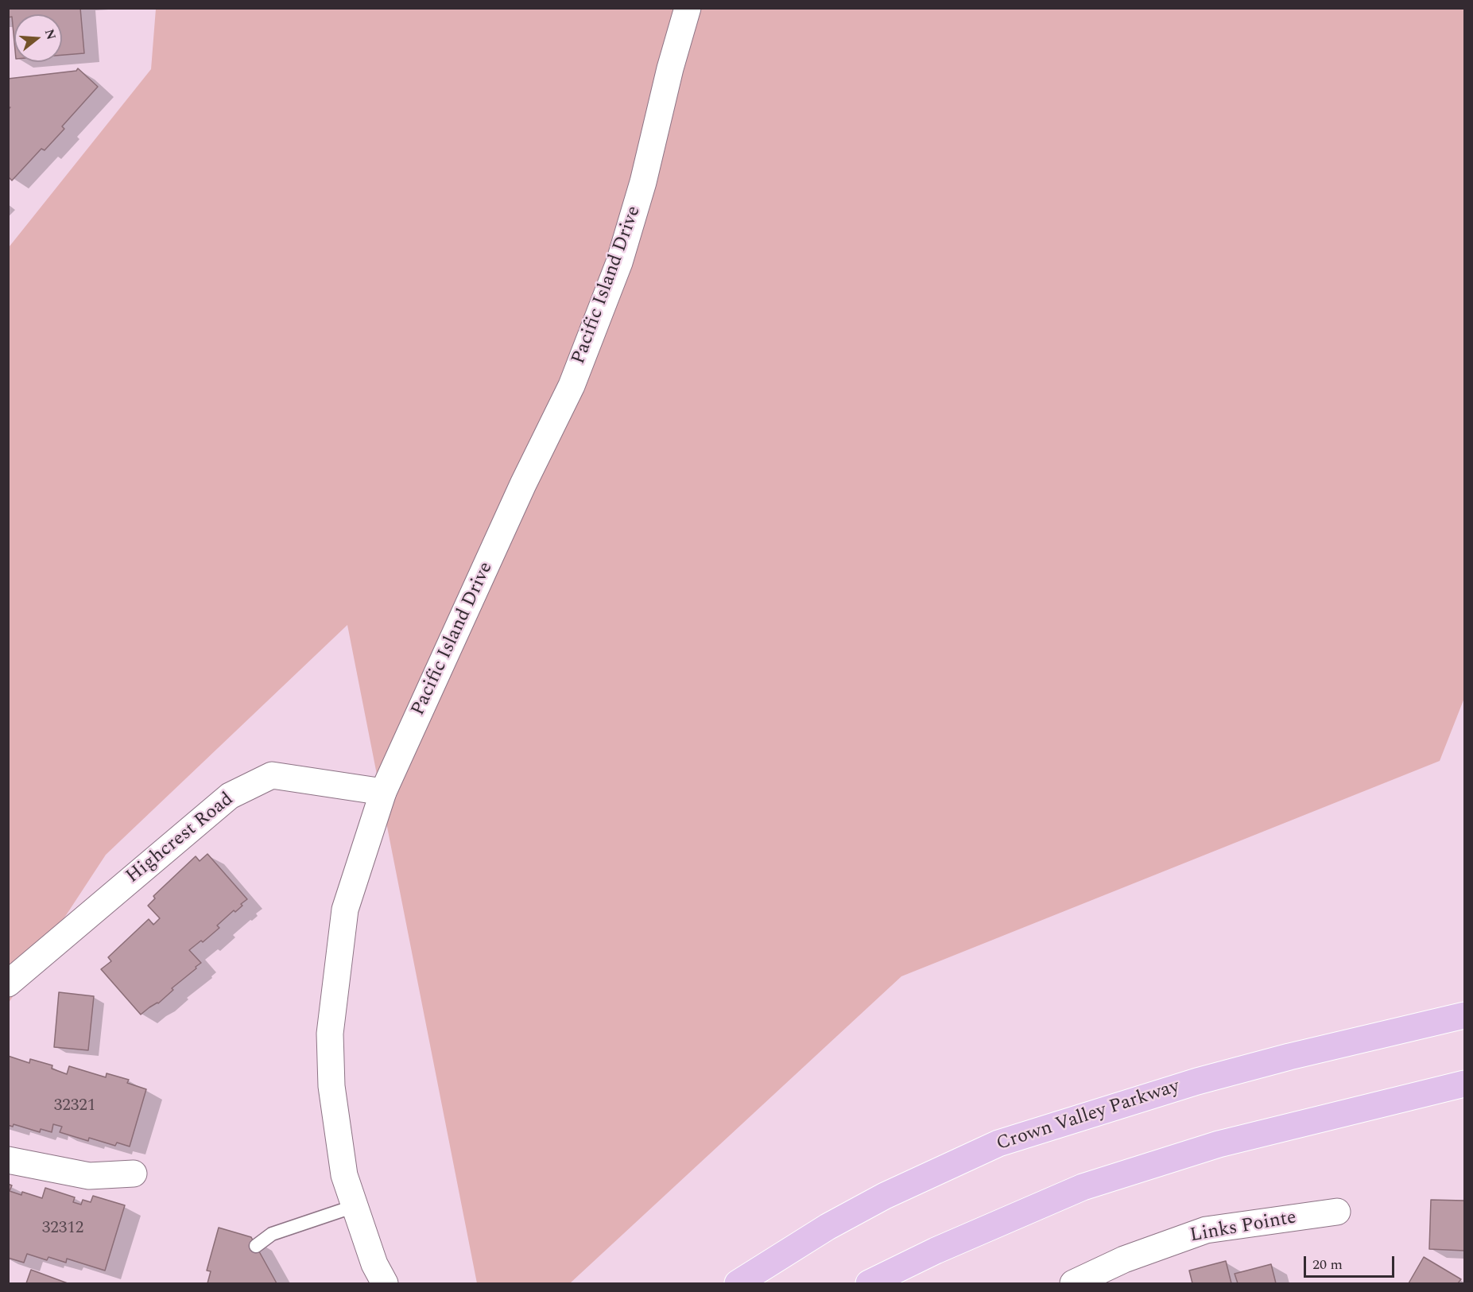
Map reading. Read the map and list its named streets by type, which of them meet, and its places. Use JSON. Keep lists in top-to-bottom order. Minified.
{"streets":{"main road":["Pacific Island Drive","Highcrest Road","Crown Valley Parkway","Links Pointe"]},"crossings":[["Pacific Island Drive","Highcrest Road"]],"house_numbers":["32321","32312"],"scale_bar":"20 m","north":"right"}
